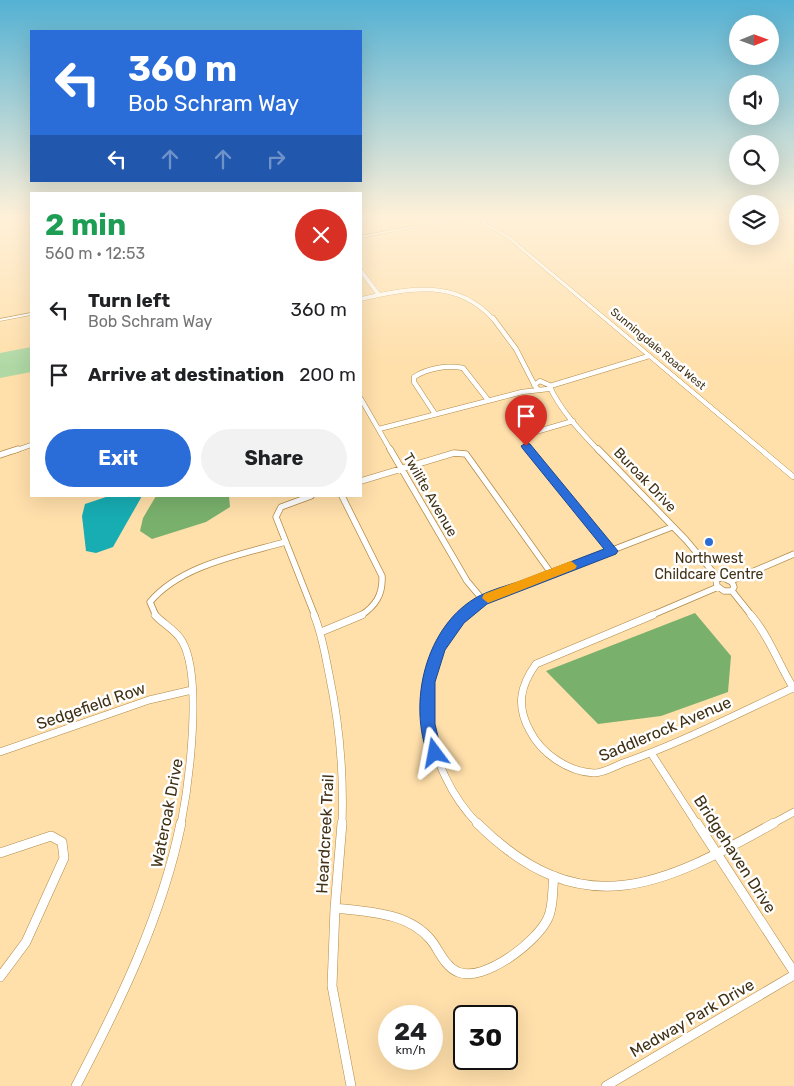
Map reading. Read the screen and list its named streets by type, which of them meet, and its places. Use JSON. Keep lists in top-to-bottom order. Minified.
{"streets":{"main road":["Sunningdale Road West"],"street":["Buroak Drive","Twilite Avenue","Sedgefield Row","Saddlerock Avenue","Wateroak Drive","Heardcreek Trail","Bridgehaven Drive","Medway Park Drive"]},"crossings":[["Sedgefield Row","Wateroak Drive"],["Saddlerock Avenue","Bridgehaven Drive"],["Wateroak Drive","Heardcreek Trail"],["Bridgehaven Drive","Medway Park Drive"]],"places":["Northwest Childcare Centre"],"north":"right","page":{"turn":["360 m","Bob Schram Way"],"heading":["2 min","560 m · 12:53"],"list":[{"name":"Turn left","note":"Bob Schram Way","value":"360 m"},{"name":"Arrive at destination","value":"200 m"}],"buttons":["Exit","Share"],"speed":"24 km/h","limit":"30"}}
